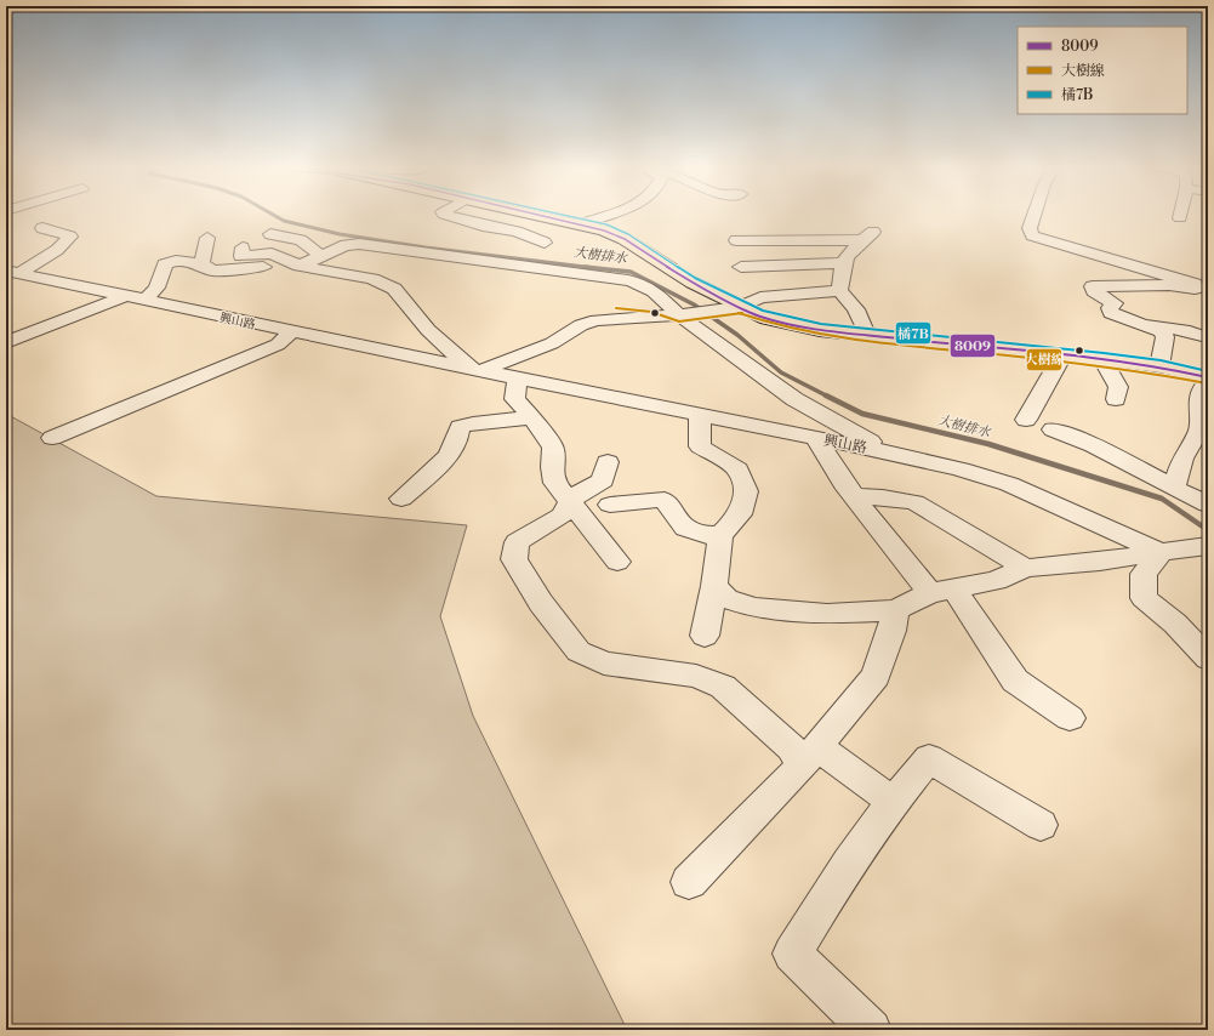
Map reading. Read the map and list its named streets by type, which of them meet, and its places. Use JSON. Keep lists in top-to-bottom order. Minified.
{"streets":{"street":["興山路"]},"water":["大樹排水"],"lines":["transit line 8009","transit line 橘7B","transit line 大樹線"],"legend":["8009","大樹線","橘7B"]}
